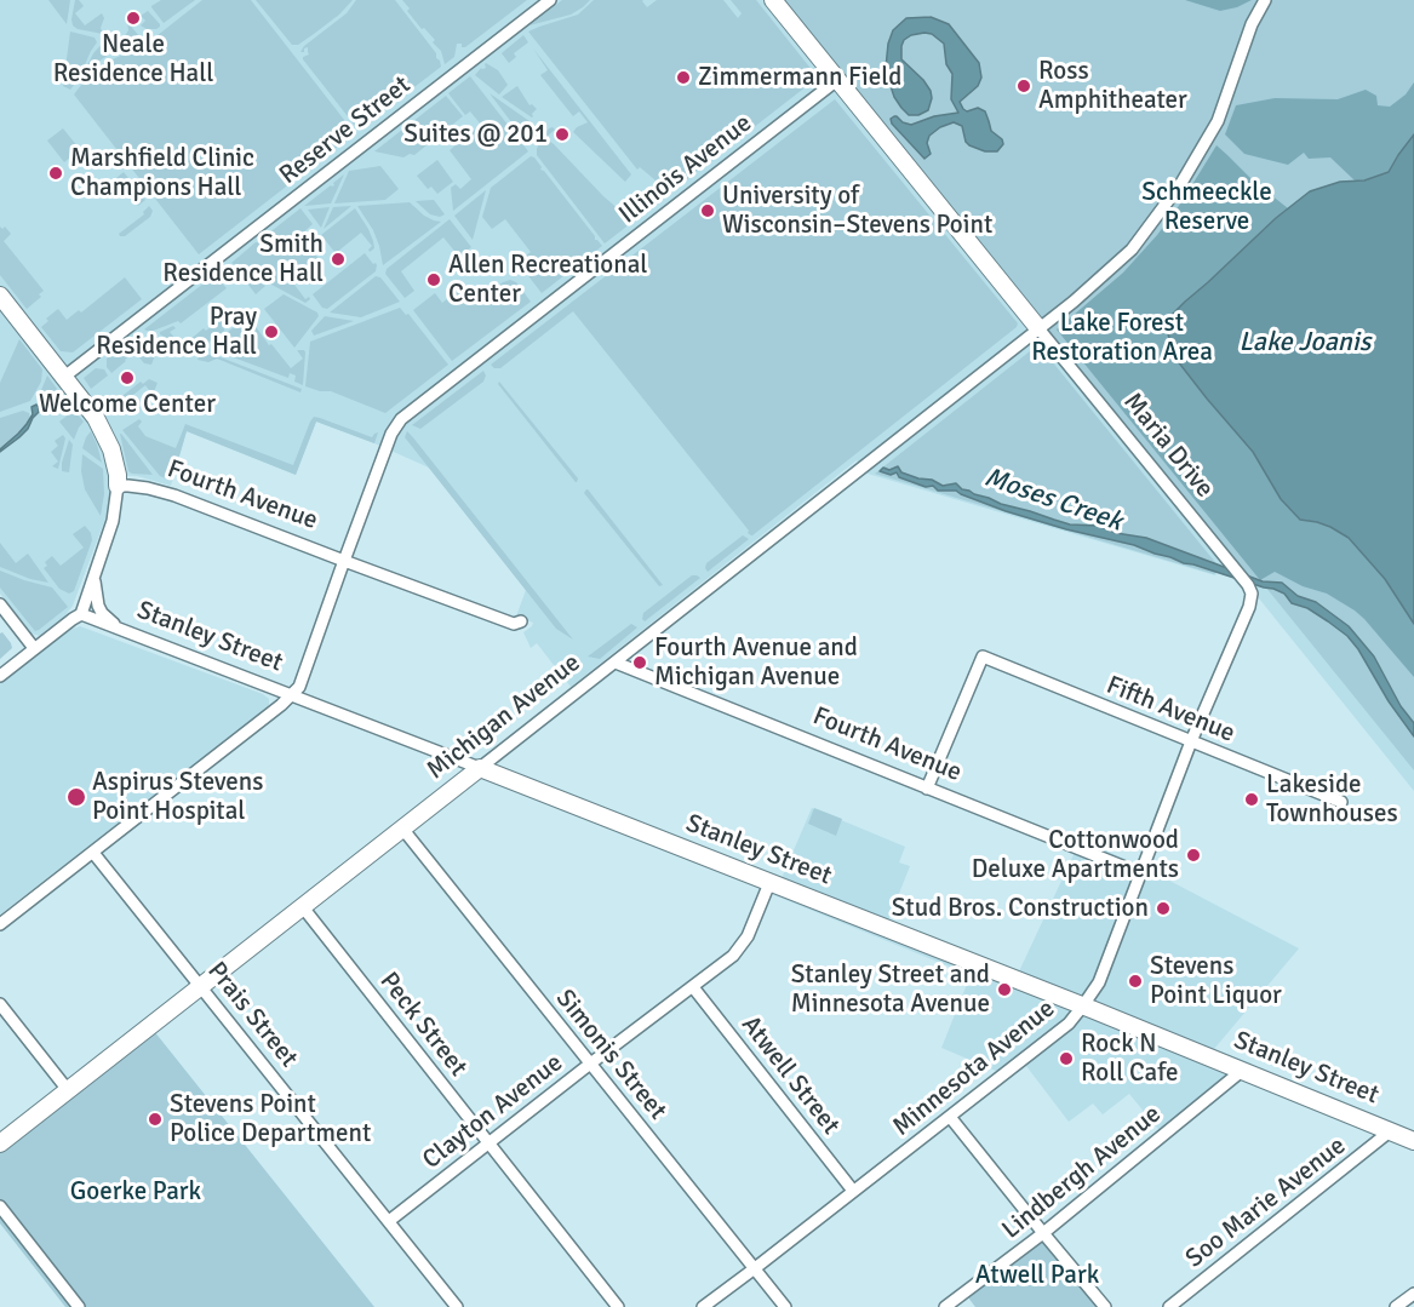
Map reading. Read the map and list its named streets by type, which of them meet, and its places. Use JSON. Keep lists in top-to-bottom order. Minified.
{"streets":{"street":["Reserve Street","Illinois Avenue","Maria Drive","Fourth Avenue","Stanley Street","Fifth Avenue","Michigan Avenue","Prais Street","Peck Street","Simonis Street","Minnesota Avenue","Atwell Street","Clayton Avenue","Lindbergh Avenue","Soo Marie Avenue"]},"crossings":[["Illinois Avenue","Maria Drive"],["Illinois Avenue","Fourth Avenue"],["Illinois Avenue","Stanley Street"],["Illinois Avenue","Prais Street"],["Maria Drive","Michigan Avenue"],["Maria Drive","Minnesota Avenue"],["Fourth Avenue","Fifth Avenue"],["Fourth Avenue","Michigan Avenue"],["Fourth Avenue","Minnesota Avenue"],["Stanley Street","Michigan Avenue"],["Stanley Street","Minnesota Avenue"],["Stanley Street","Clayton Avenue"],["Stanley Street","Lindbergh Avenue"],["Stanley Street","Soo Marie Avenue"],["Fifth Avenue","Minnesota Avenue"],["Michigan Avenue","Prais Street"],["Michigan Avenue","Peck Street"],["Michigan Avenue","Simonis Street"],["Prais Street","Clayton Avenue"],["Peck Street","Clayton Avenue"],["Simonis Street","Minnesota Avenue"],["Simonis Street","Clayton Avenue"],["Minnesota Avenue","Atwell Street"],["Atwell Street","Clayton Avenue"]],"water":["Lake Joanis","Moses Creek"],"parks":["Schmeeckle Reserve","Lake Forest Restoration Area","Goerke Park","Atwell Park"],"places":["Neale Residence Hall","Zimmermann Field","Ross Amphitheater","Suites @ 201","Marshfield Clinic Champions Hall","University of Wisconsin–Stevens Point","Smith Residence Hall","Allen Recreational Center","Pray Residence Hall","Welcome Center","Fourth Avenue and Michigan Avenue","Aspirus Stevens Point Hospital","Lakeside Townhouses","Cottonwood Deluxe Apartments","Stud Bros. Construction","Stevens Point Liquor","Stanley Street and Minnesota Avenue","Rock N Roll Cafe","Stevens Point Police Department"]}
